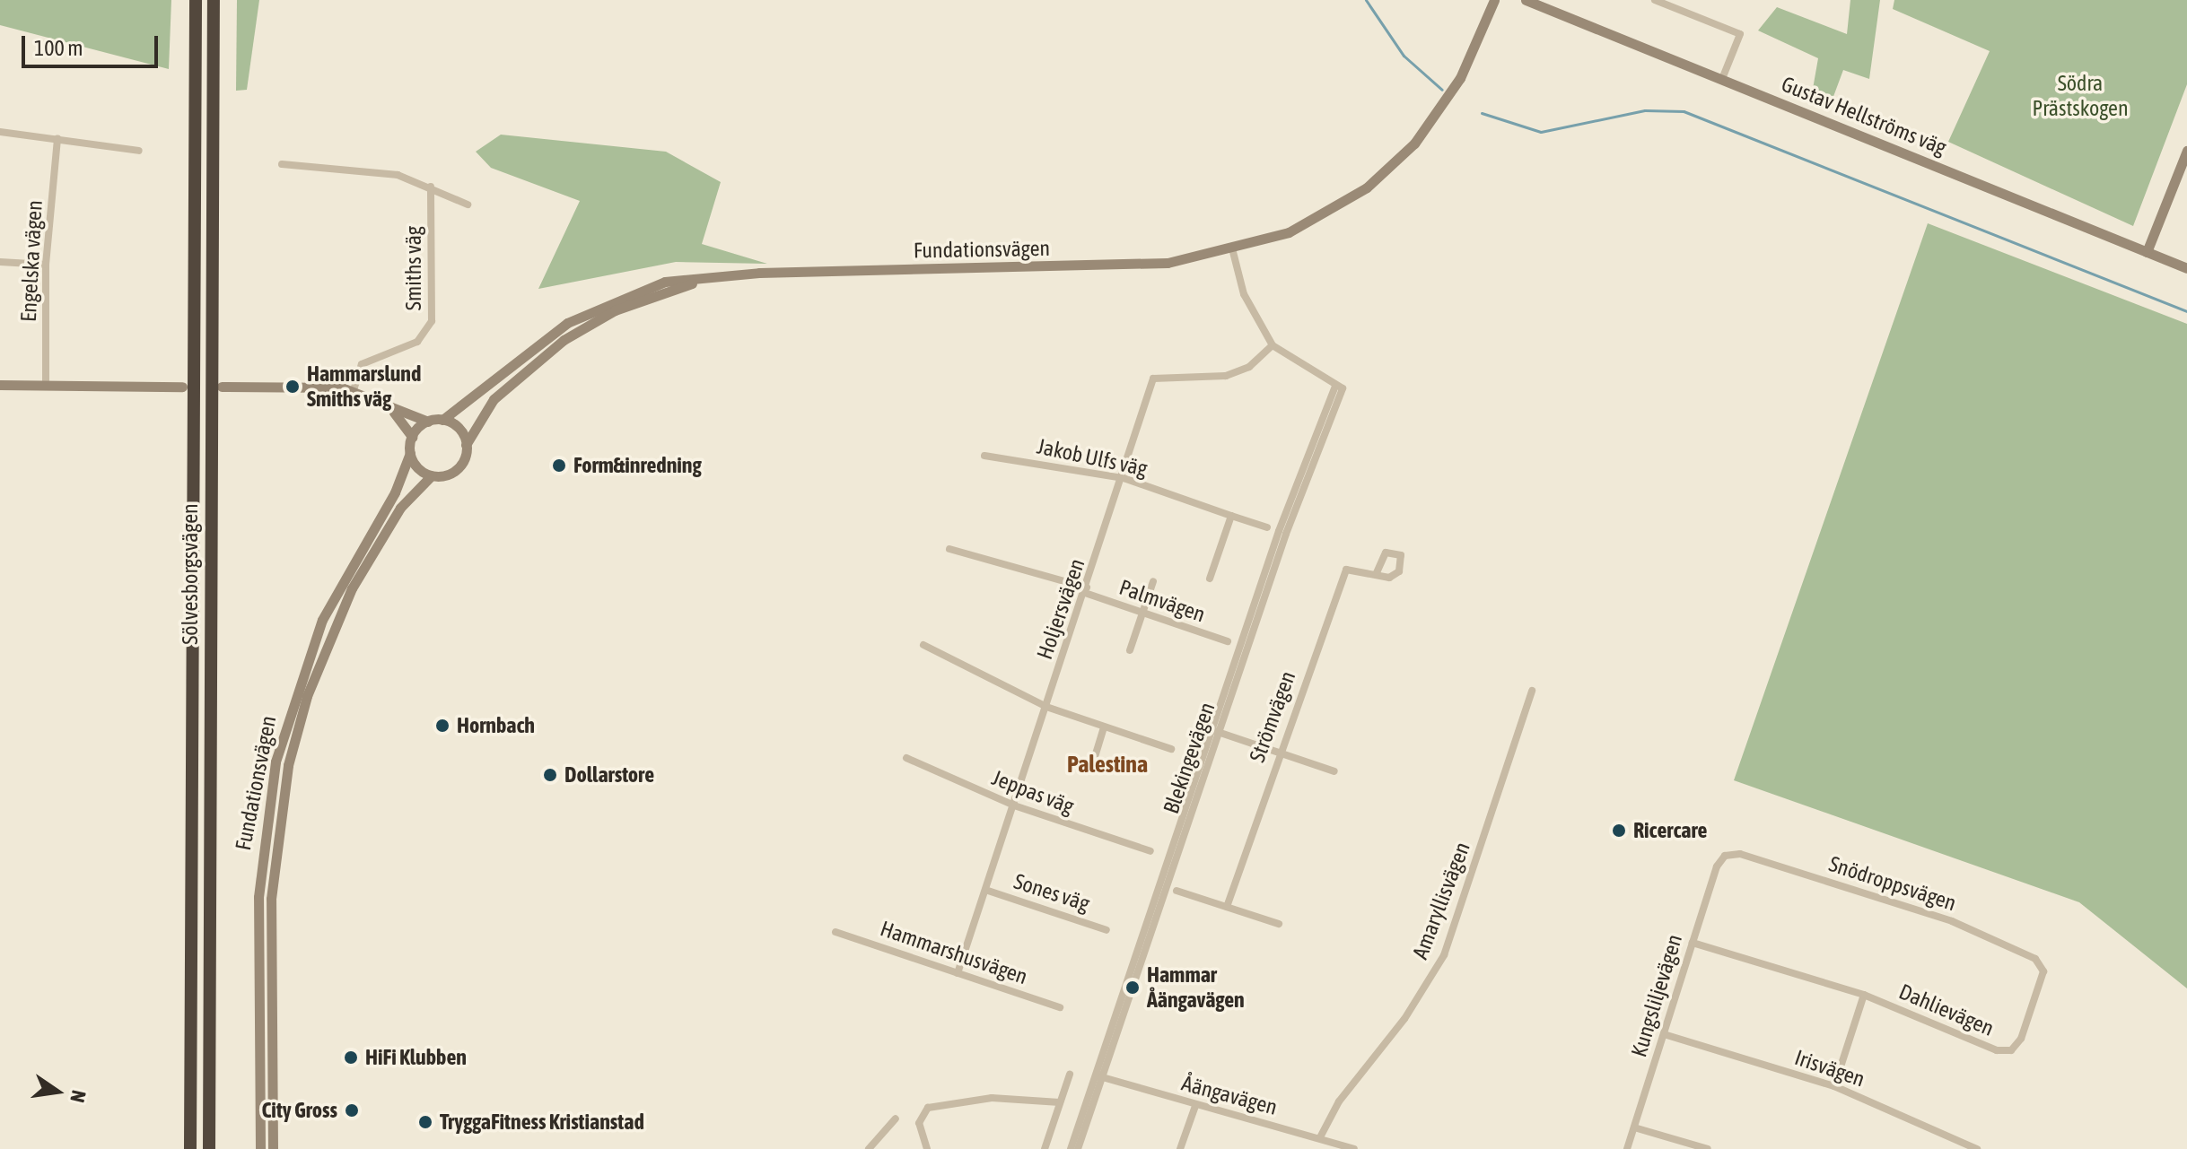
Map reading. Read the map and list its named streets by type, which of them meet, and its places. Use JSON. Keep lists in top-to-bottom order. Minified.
{"streets":{"highway":["Sölvesborgsvägen"],"main road":["Gustav Hellströms väg","Fundationsvägen"],"street":["Engelska vägen","Smiths väg","Jakob Ulfs väg","Palmvägen","Holjersvägen","Strömvägen","Blekingevägen","Jeppas väg","Snödroppsvägen","Sones väg","Amaryllisvägen","Hammarshusvägen","Kungsliljevägen","Dahlievägen","Irisvägen","Åängavägen"]},"crossings":[["Fundationsvägen","Blekingevägen"],["Jakob Ulfs väg","Holjersvägen"],["Palmvägen","Holjersvägen"],["Holjersvägen","Blekingevägen"],["Holjersvägen","Jeppas väg"],["Holjersvägen","Sones väg"],["Holjersvägen","Hammarshusvägen"],["Blekingevägen","Åängavägen"],["Snödroppsvägen","Kungsliljevägen"],["Snödroppsvägen","Dahlievägen"],["Amaryllisvägen","Åängavägen"],["Kungsliljevägen","Dahlievägen"],["Kungsliljevägen","Irisvägen"],["Dahlievägen","Irisvägen"]],"districts":["Palestina"],"parks":["Södra Prästskogen"],"places":["Hammarslund Smiths väg","Form&inredning","Hornbach","Dollarstore","Ricercare","Hammar Åängavägen","HiFi Klubben","City Gross","TryggaFitness Kristianstad"],"scale_bar":"100 m","north":"right"}
